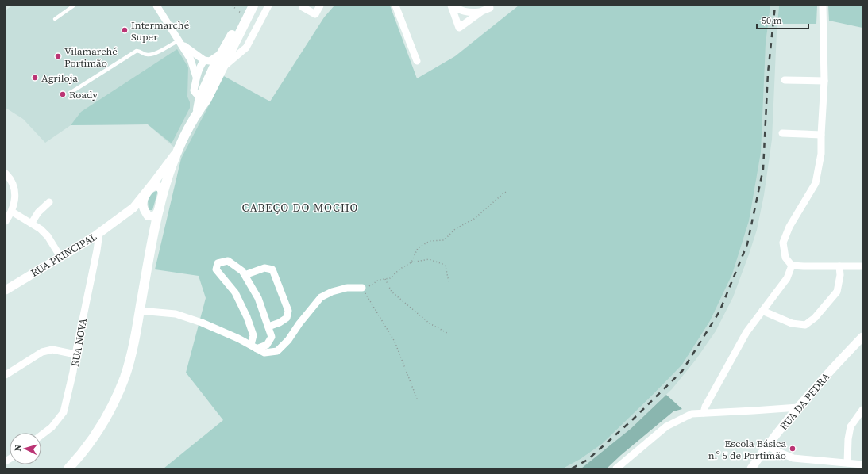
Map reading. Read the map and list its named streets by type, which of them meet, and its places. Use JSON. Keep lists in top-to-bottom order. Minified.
{"streets":{"street":["RUA PRINCIPAL","RUA NOVA","RUA DA PEDRA"]},"crossings":[["RUA PRINCIPAL","RUA NOVA"]],"districts":["CABEÇO DO MOCHO"],"places":["Intermarché Super","Vilamarché Portimão","Agriloja","Roady","Escola Básica n.º 5 de Portimão"],"scale_bar":"50 m","north":"left"}
